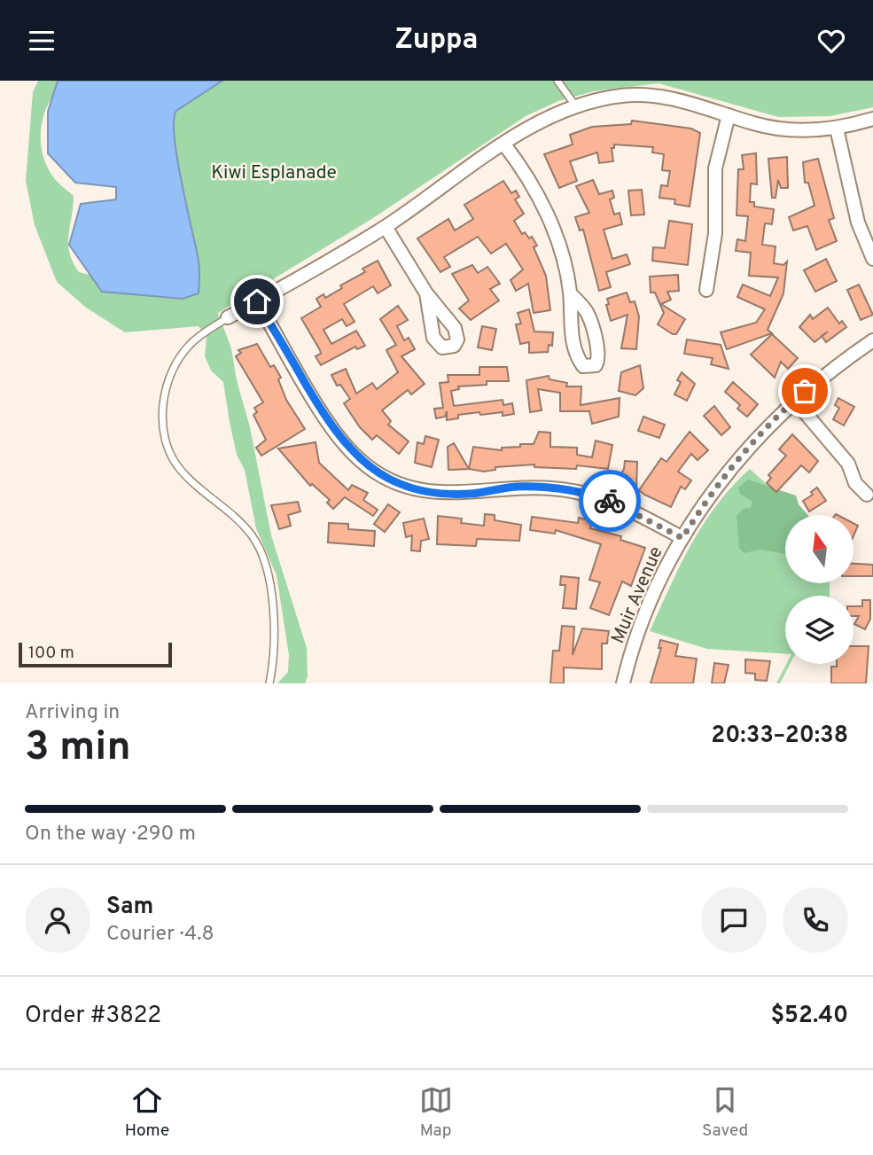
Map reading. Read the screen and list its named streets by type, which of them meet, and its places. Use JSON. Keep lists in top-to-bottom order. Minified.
{"streets":{"street":["Muir Avenue"]},"parks":["Kiwi Esplanade"],"scale_bar":"100 m","north":"top","page":{"header":"Zuppa","scale":"100 m","heading":["3 min","Arriving in","20:33–20:38"],"panel":["Sam","Courier · 4.8","Order #3822","$52.40"],"bar":"On the way · 290 m","tabs":["Home","Map","Saved"]}}
